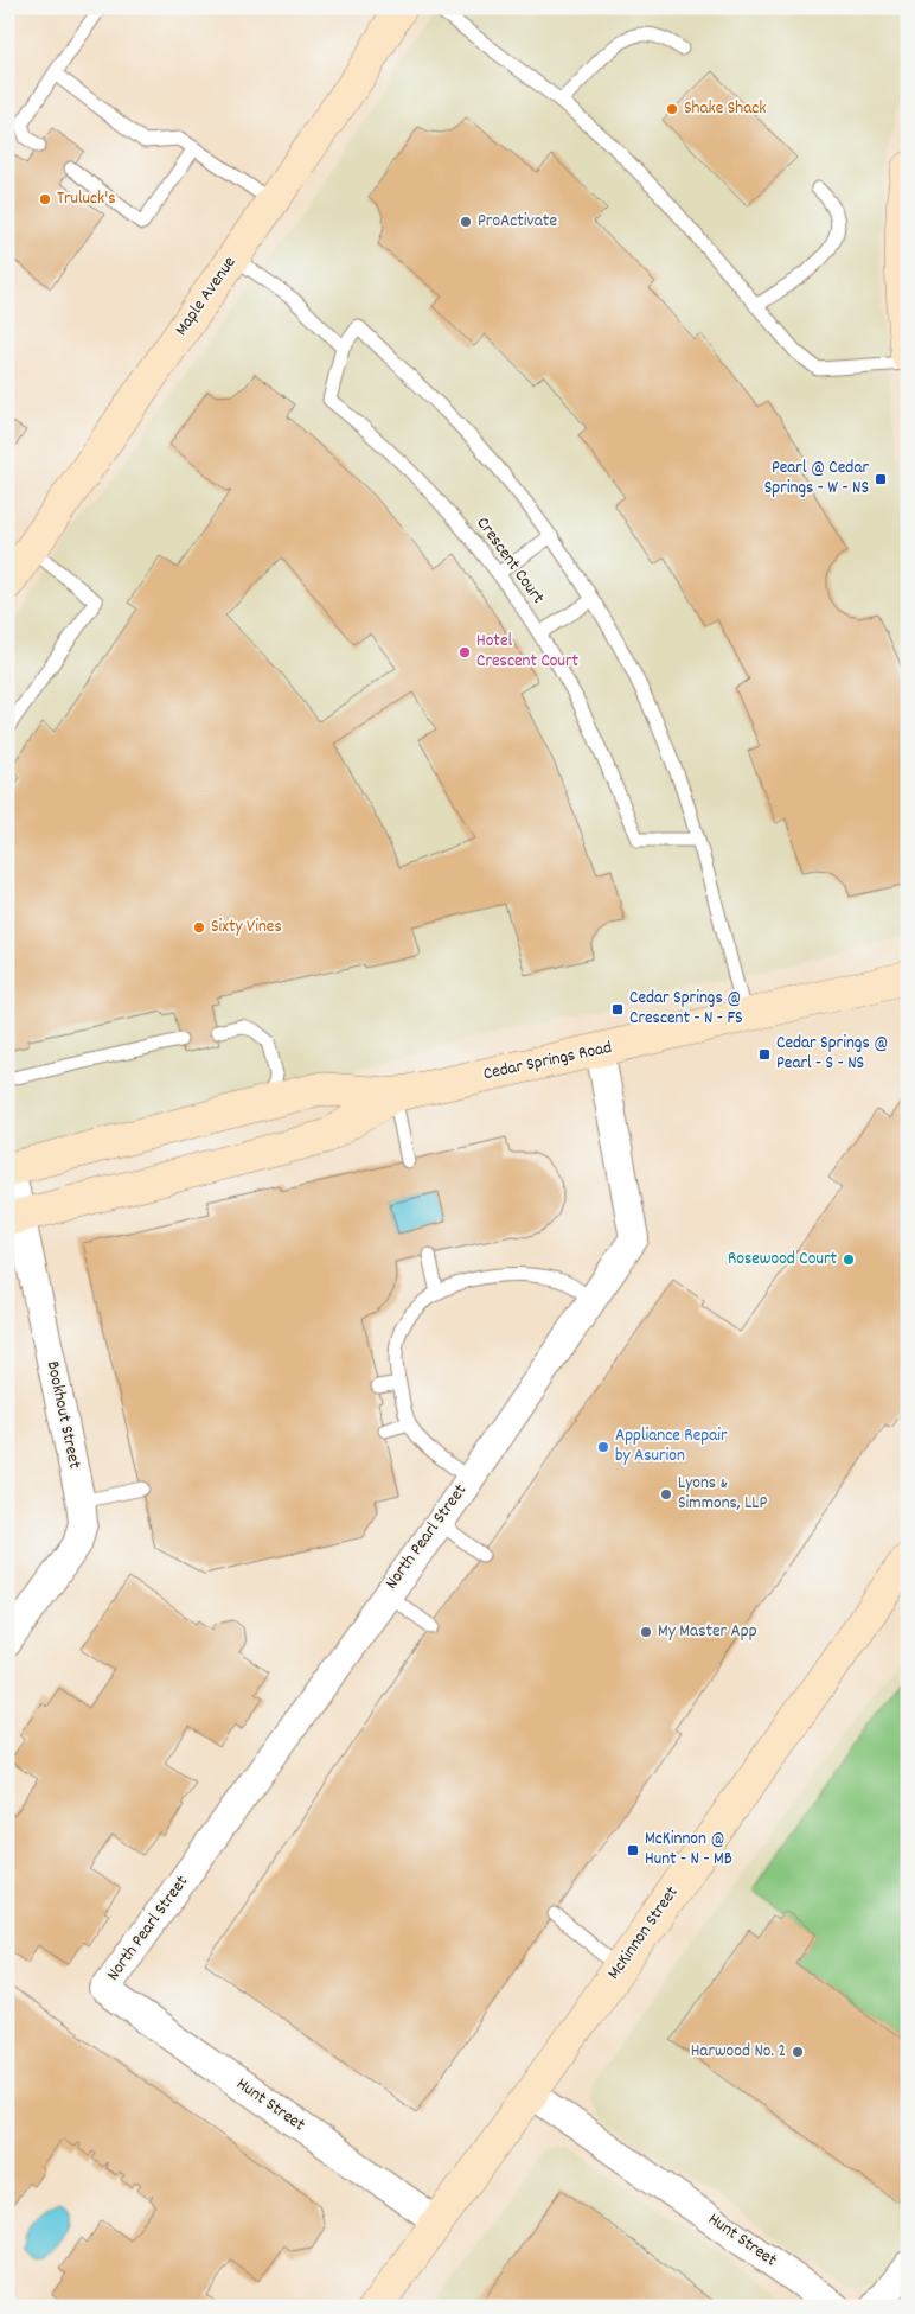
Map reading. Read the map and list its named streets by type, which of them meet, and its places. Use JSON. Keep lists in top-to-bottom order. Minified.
{"streets":{"main road":["Maple Avenue","Cedar Springs Road","McKinnon Street"],"street":["Bookhout Street","North Pearl Street","Hunt Street"],"lane":["Crescent Court"]},"crossings":[["Crescent Court","Cedar Springs Road"],["Cedar Springs Road","Bookhout Street"],["Cedar Springs Road","North Pearl Street"],["North Pearl Street","Hunt Street"],["McKinnon Street","Hunt Street"]],"places":{"other":["Shake Shack","Truluck's","ProActivate","Hotel Crescent Court","Sixty Vines","Rosewood Court","Appliance Repair by Asurion","Lyons & Simmons, LLP","My Master App","Harwood No. 2"],"transit":["Pearl @ Cedar Springs - W - NS","Cedar Springs @ Crescent - N - FS","Cedar Springs @ Pearl - S - NS","McKinnon @ Hunt - N - MB"]}}
